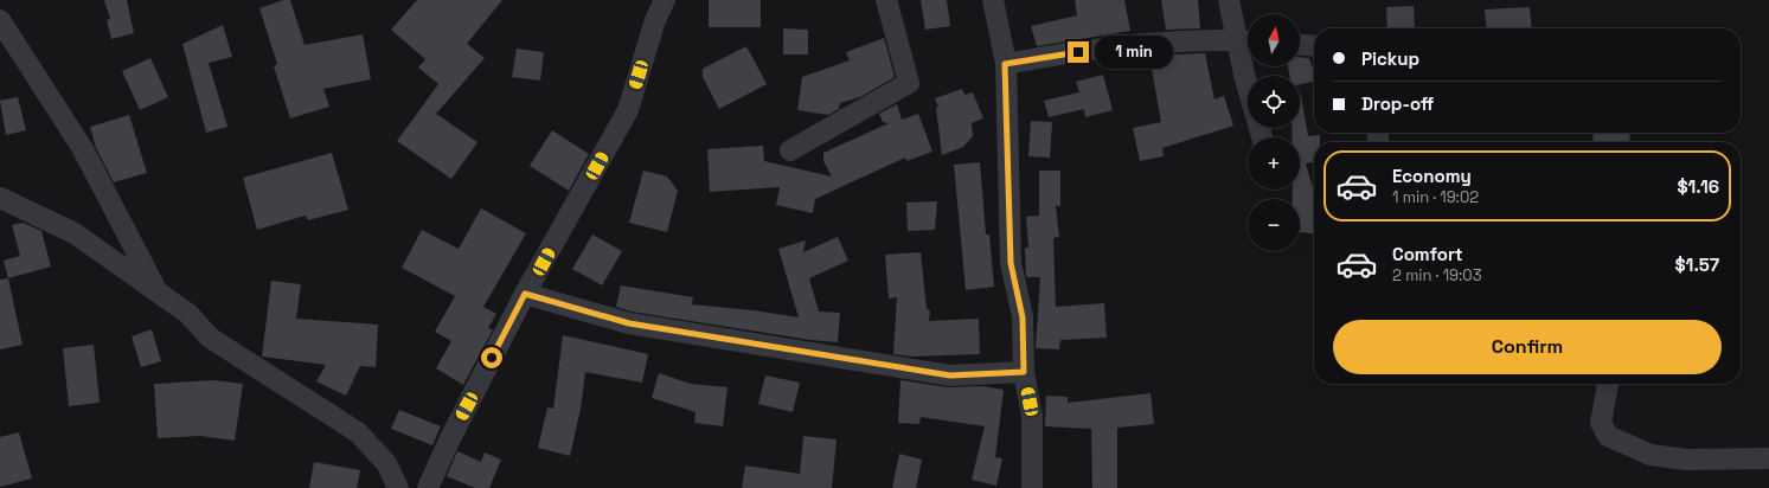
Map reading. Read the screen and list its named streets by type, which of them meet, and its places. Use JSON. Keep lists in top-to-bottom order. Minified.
{"north":"top","page":{"map_buttons":["+","−"],"banner":["Pickup","Drop-off"],"bubble":"1 min","list":[{"name":"Economy","note":"1 min · 19:02","value":"$1.16"},{"name":"Comfort","note":"2 min · 19:03","value":"$1.57"}],"buttons":"Confirm"}}
